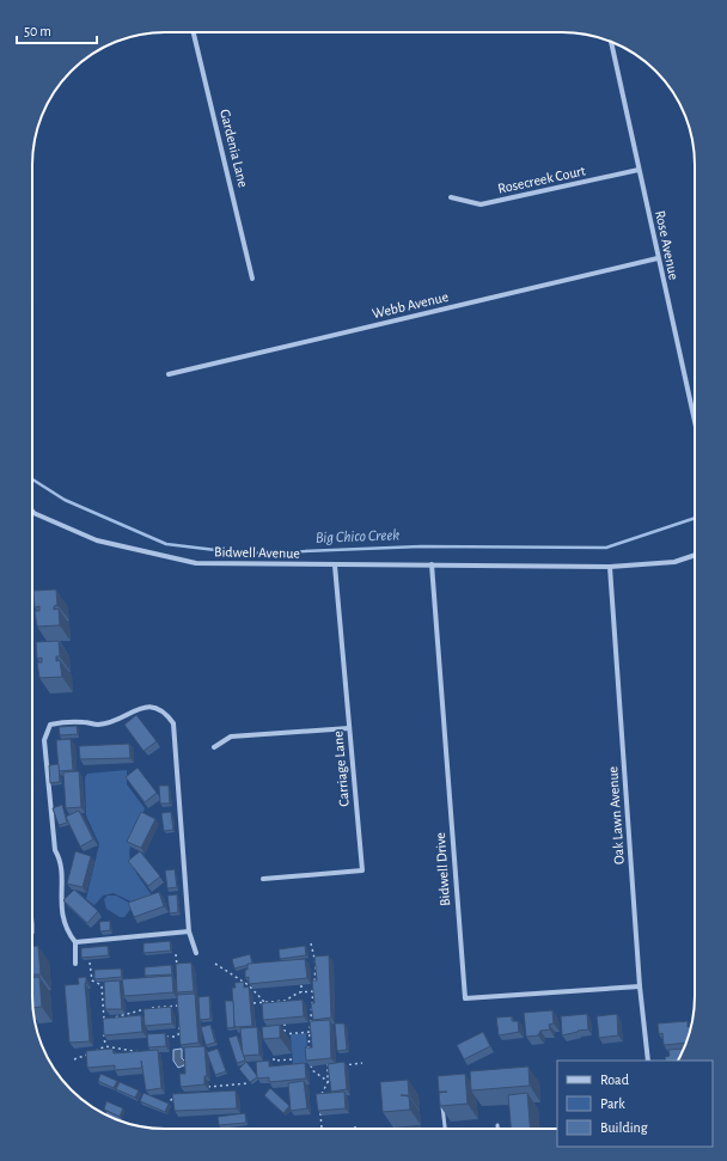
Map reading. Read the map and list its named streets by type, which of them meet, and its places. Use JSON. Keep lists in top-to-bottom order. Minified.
{"streets":{"street":["Gardenia Lane","Rosecreek Court","Rose Avenue","Webb Avenue","Bidwell Avenue","Carriage Lane","Oak Lawn Avenue","Bidwell Drive"]},"crossings":[["Rosecreek Court","Rose Avenue"],["Rose Avenue","Webb Avenue"],["Bidwell Avenue","Carriage Lane"],["Bidwell Avenue","Oak Lawn Avenue"],["Bidwell Avenue","Bidwell Drive"],["Oak Lawn Avenue","Bidwell Drive"]],"water":["Big Chico Creek"],"legend":["Road","Park","Building"],"scale_bar":"50 m"}
